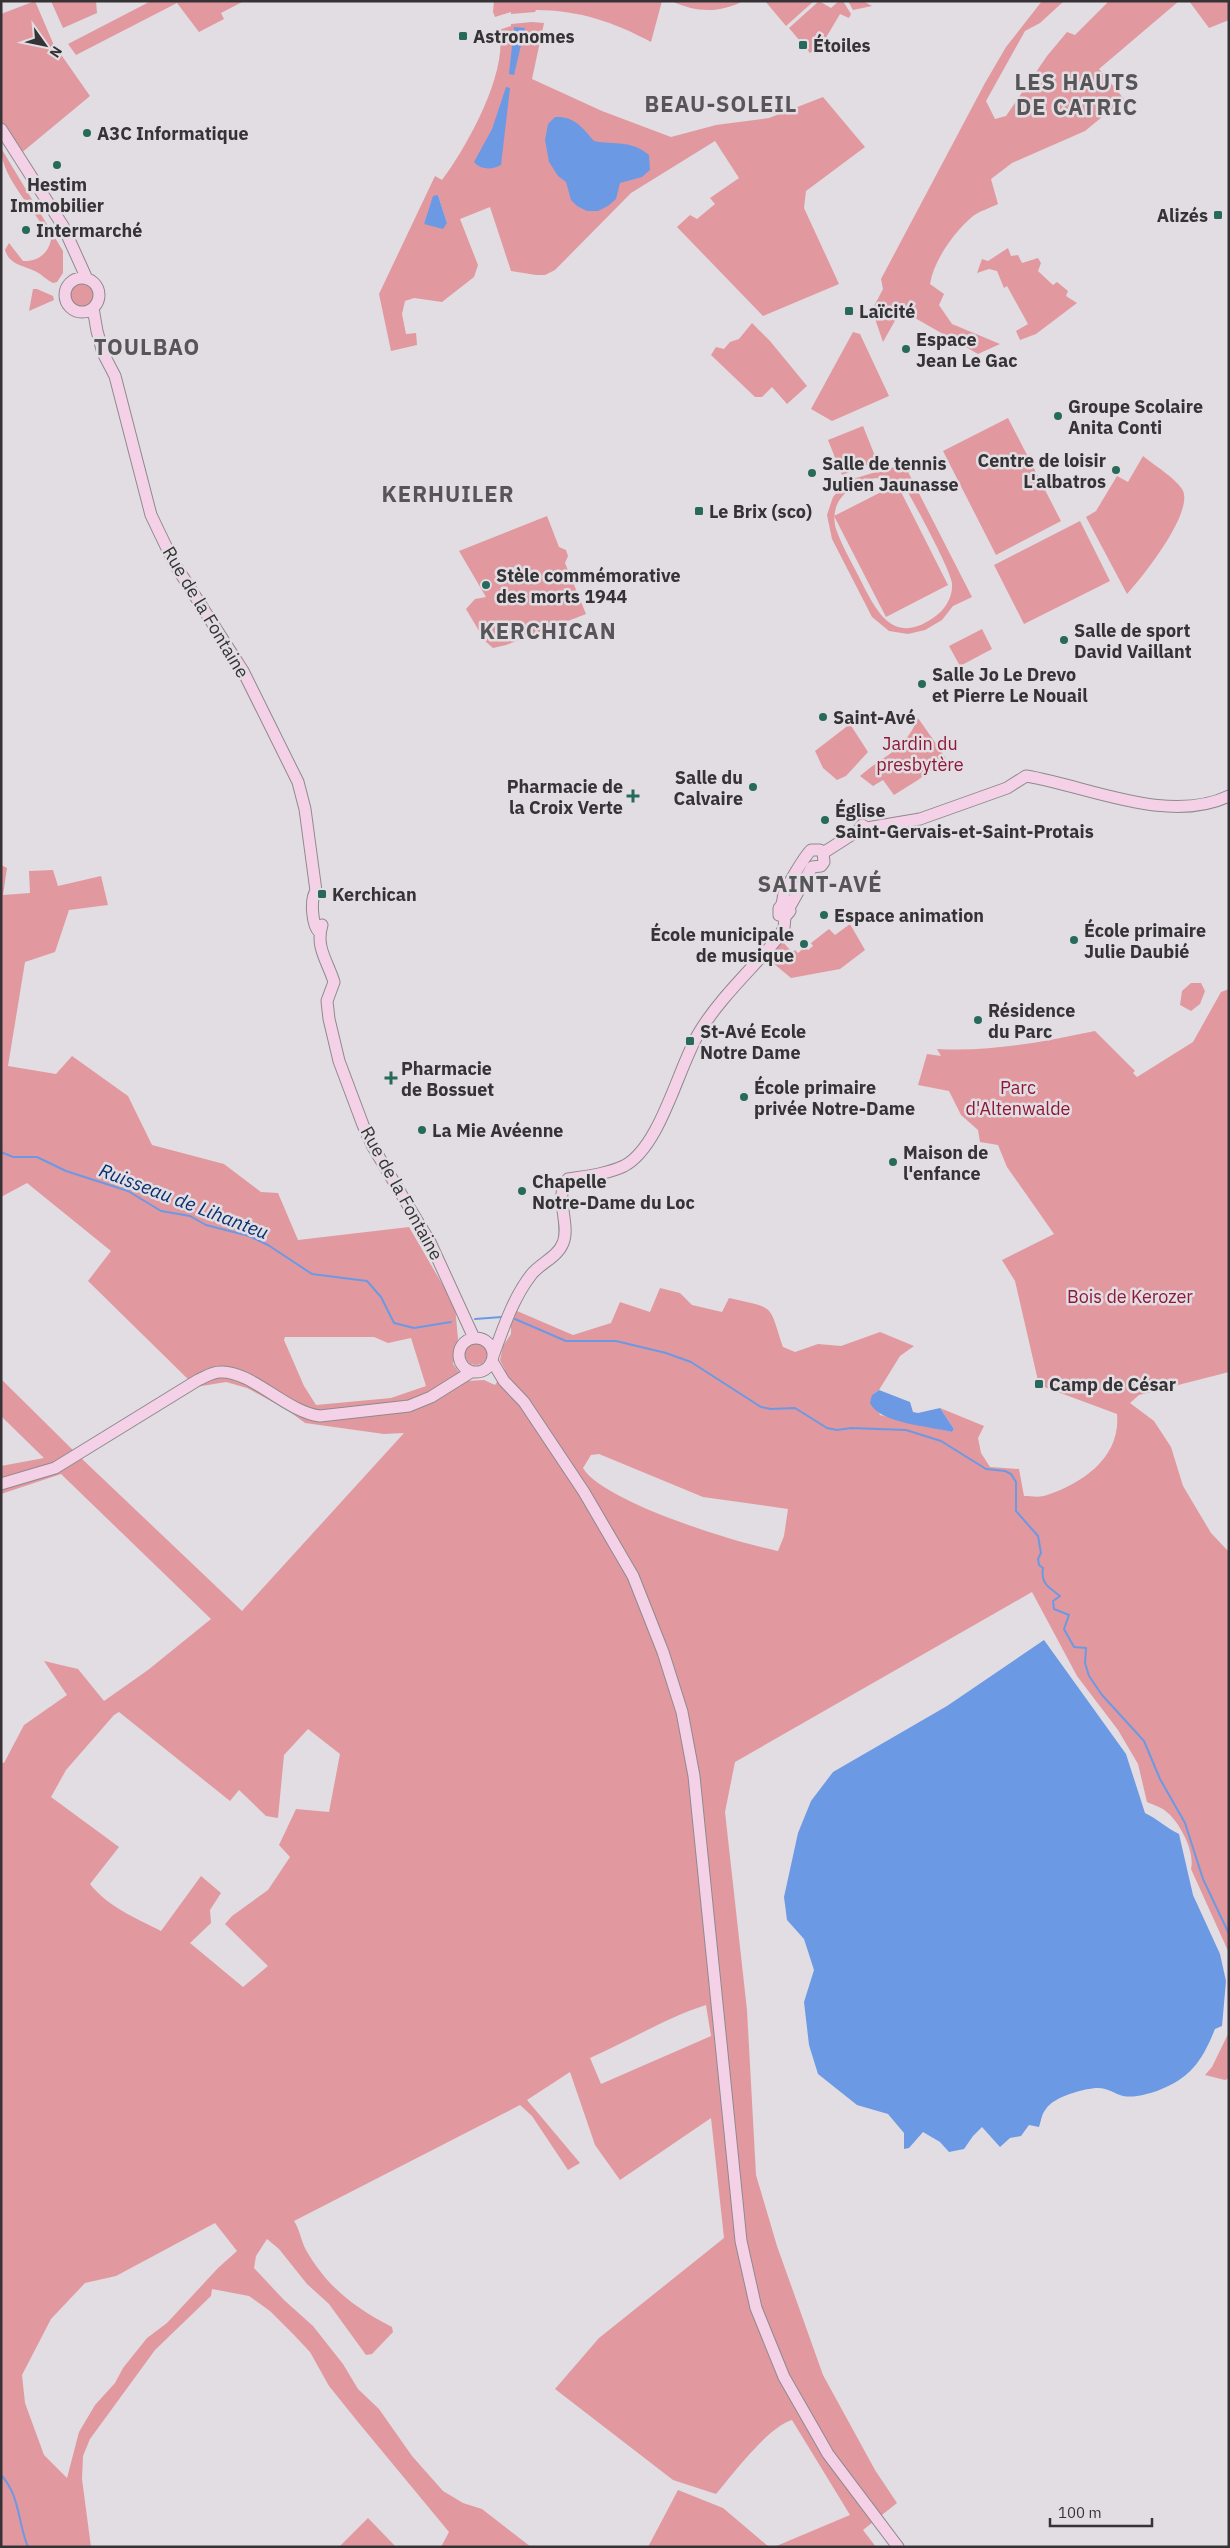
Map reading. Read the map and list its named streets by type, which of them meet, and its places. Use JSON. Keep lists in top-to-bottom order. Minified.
{"streets":{"main road":["Rue de la Fontaine"]},"districts":["LES HAUTS DE CATRIC","BEAU-SOLEIL","TOULBAO","KERHUILER","KERCHICAN","SAINT-AVÉ"],"water":["Ruisseau de Lihanteu"],"parks":["Jardin du presbytère","Parc d'Altenwalde","Bois de Kerozer"],"places":{"transit":["Astronomes","Étoiles","Alizés","Laïcité","Le Brix (sco)","Kerchican","St-Avé Ecole Notre Dame","Camp de César"],"other":["A3C Informatique","Hestim Immobilier","Intermarché","Espace Jean Le Gac","Groupe Scolaire Anita Conti","Centre de loisir L'albatros","Salle de tennis Julien Jaunasse","Stèle commémorative des morts 1944","Salle de sport David Vaillant","Salle Jo Le Drevo et Pierre Le Nouail","Saint-Avé","Salle du Calvaire","Église Saint-Gervais-et-Saint-Protais","Espace animation","École primaire Julie Daubié","École municipale de musique","Résidence du Parc","École primaire privée Notre-Dame","La Mie Avéenne","Maison de l'enfance","Chapelle Notre-Dame du Loc"],"health":["Pharmacie de la Croix Verte","Pharmacie de Bossuet"]},"scale_bar":"100 m","north":"bottom right"}
